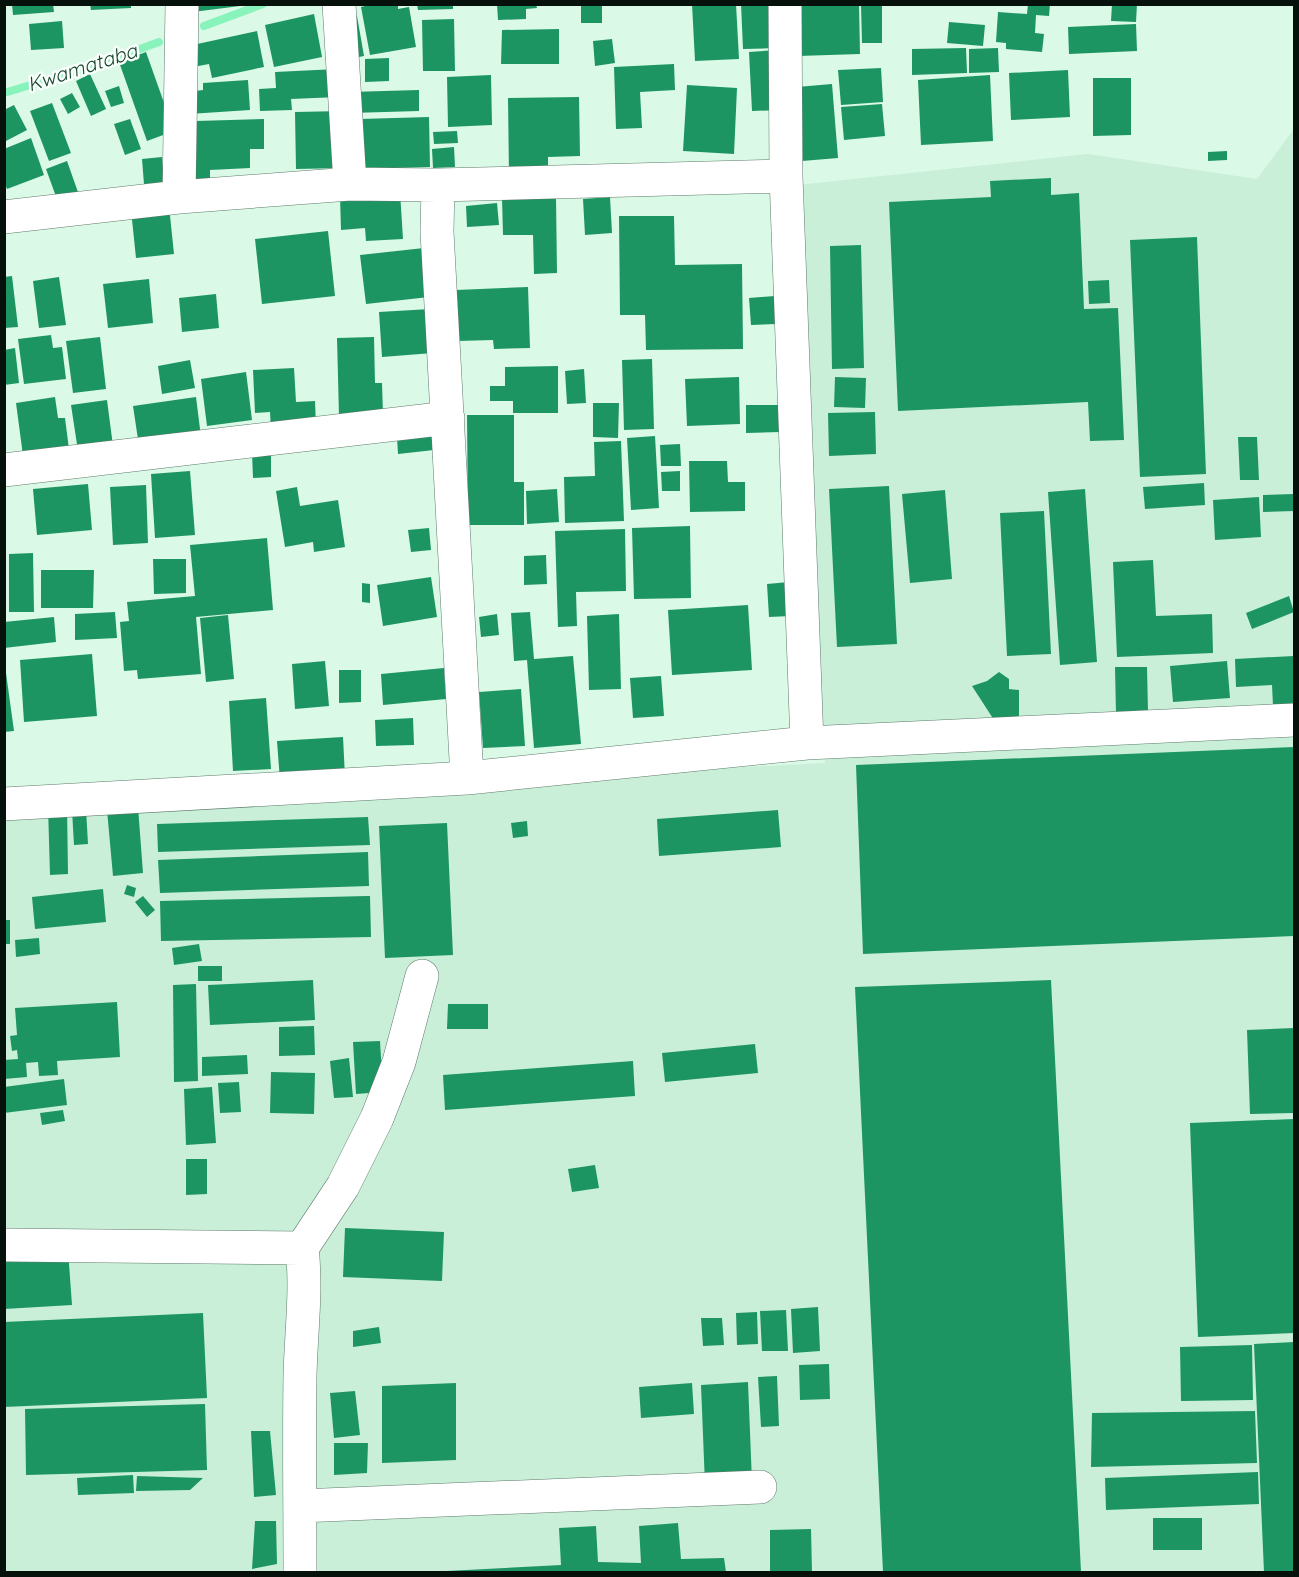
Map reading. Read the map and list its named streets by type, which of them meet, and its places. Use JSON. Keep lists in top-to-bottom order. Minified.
{"water":["Kwamataba"]}
